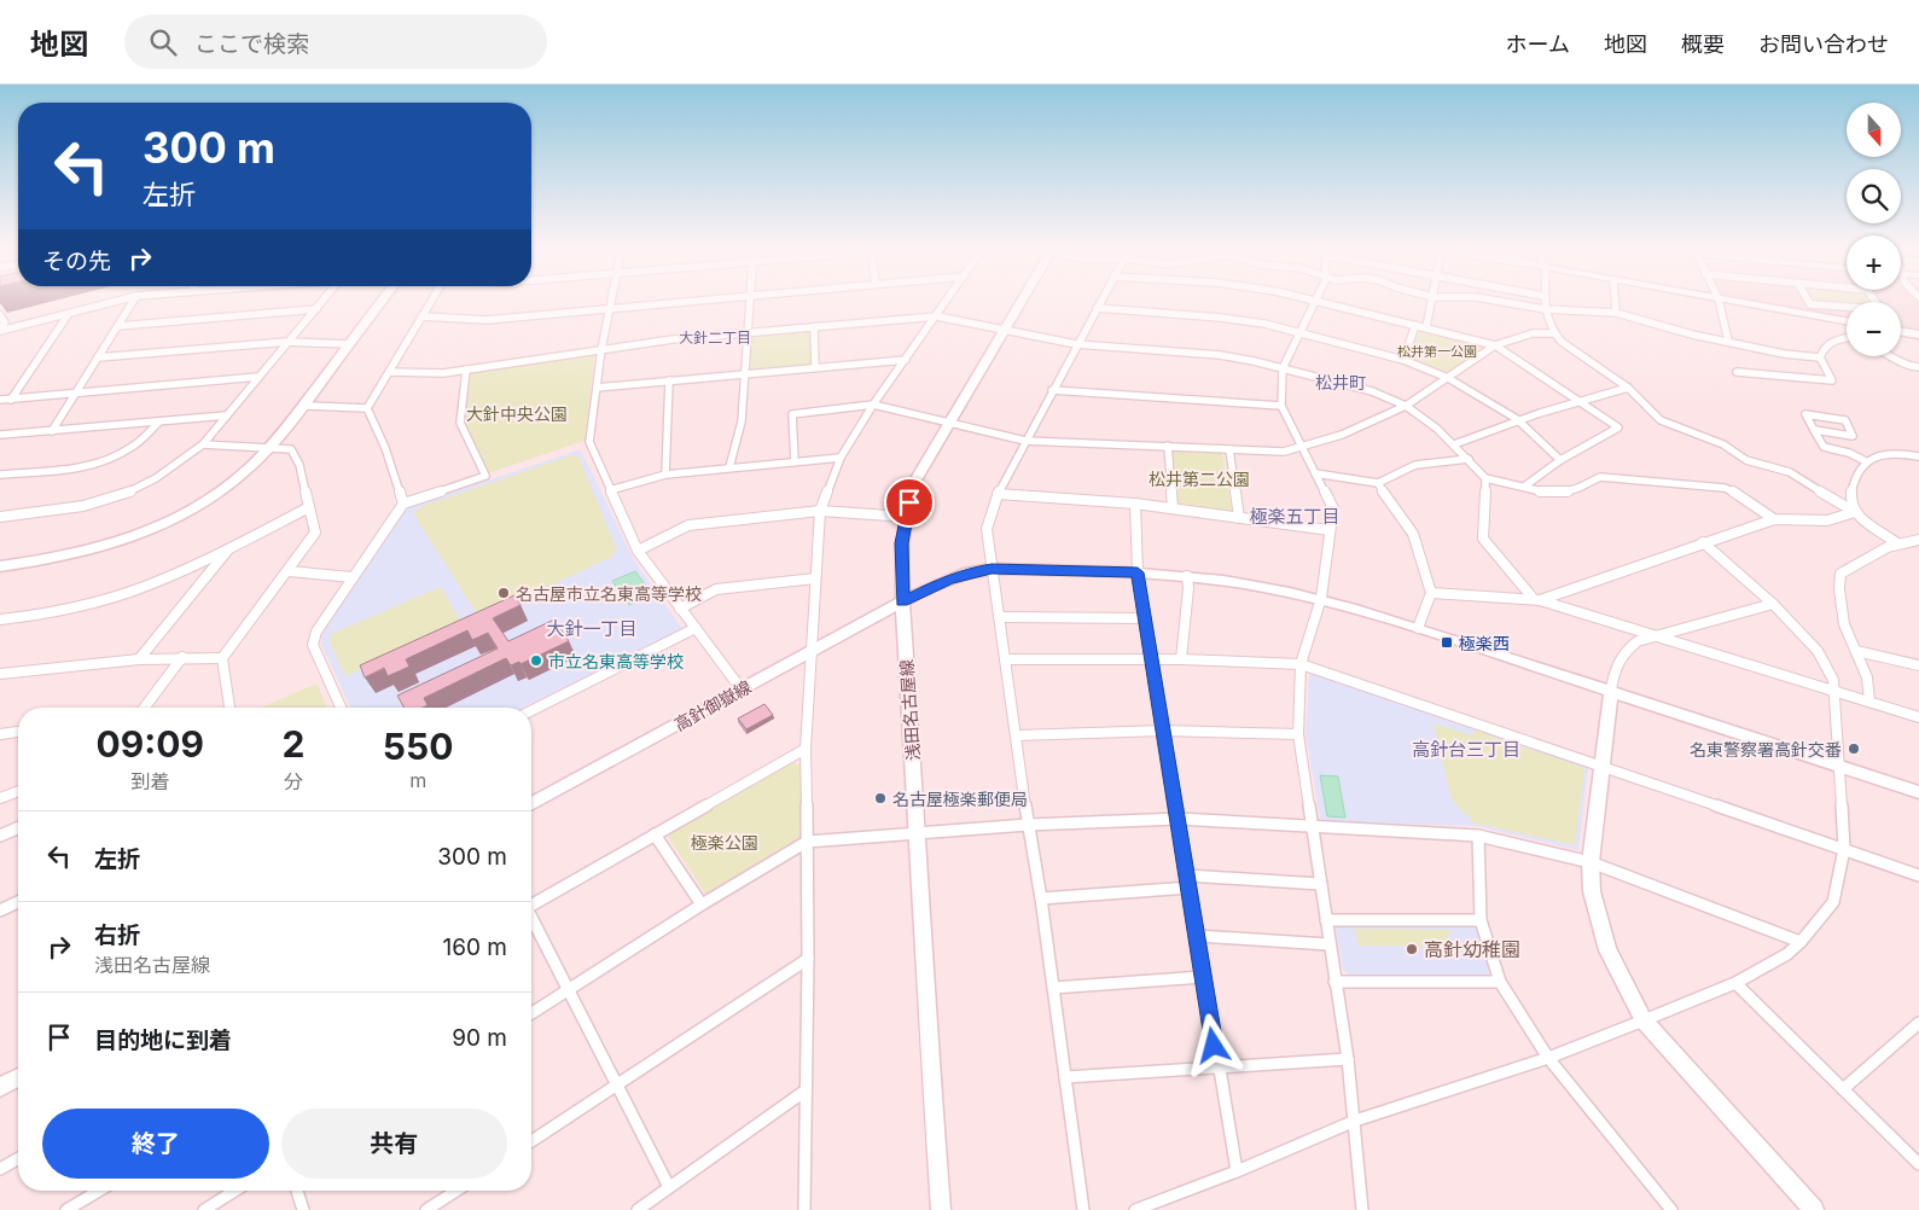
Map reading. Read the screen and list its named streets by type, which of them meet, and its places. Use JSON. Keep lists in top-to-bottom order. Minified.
{"streets":{"street":["高針御嶽線","浅田名古屋線"]},"crossings":[["高針御嶽線","浅田名古屋線"]],"districts":["大針二丁目","松井町","極楽五丁目","大針一丁目","高針台三丁目"],"parks":["松井第一公園","大針中央公園","松井第二公園","極楽公園"],"places":{"other":["名古屋市立名東高等学校","市立名東高等学校","名東警察署高針交番","名古屋極楽郵便局","高針幼稚園"],"transit":["極楽西"]},"north":"bottom","page":{"header":"地図","search":"ここで検索","nav":["ホーム","地図","概要","お問い合わせ"],"map_buttons":["+","−"],"turn":["300 m","左折"],"then":"その先","eta":["09:09","到着","2","分","550","m"],"list":[{"name":"左折","value":"300 m"},{"name":"右折","note":"浅田名古屋線","value":"160 m"},{"name":"目的地に到着","value":"90 m"}],"buttons":["終了","共有"]}}
